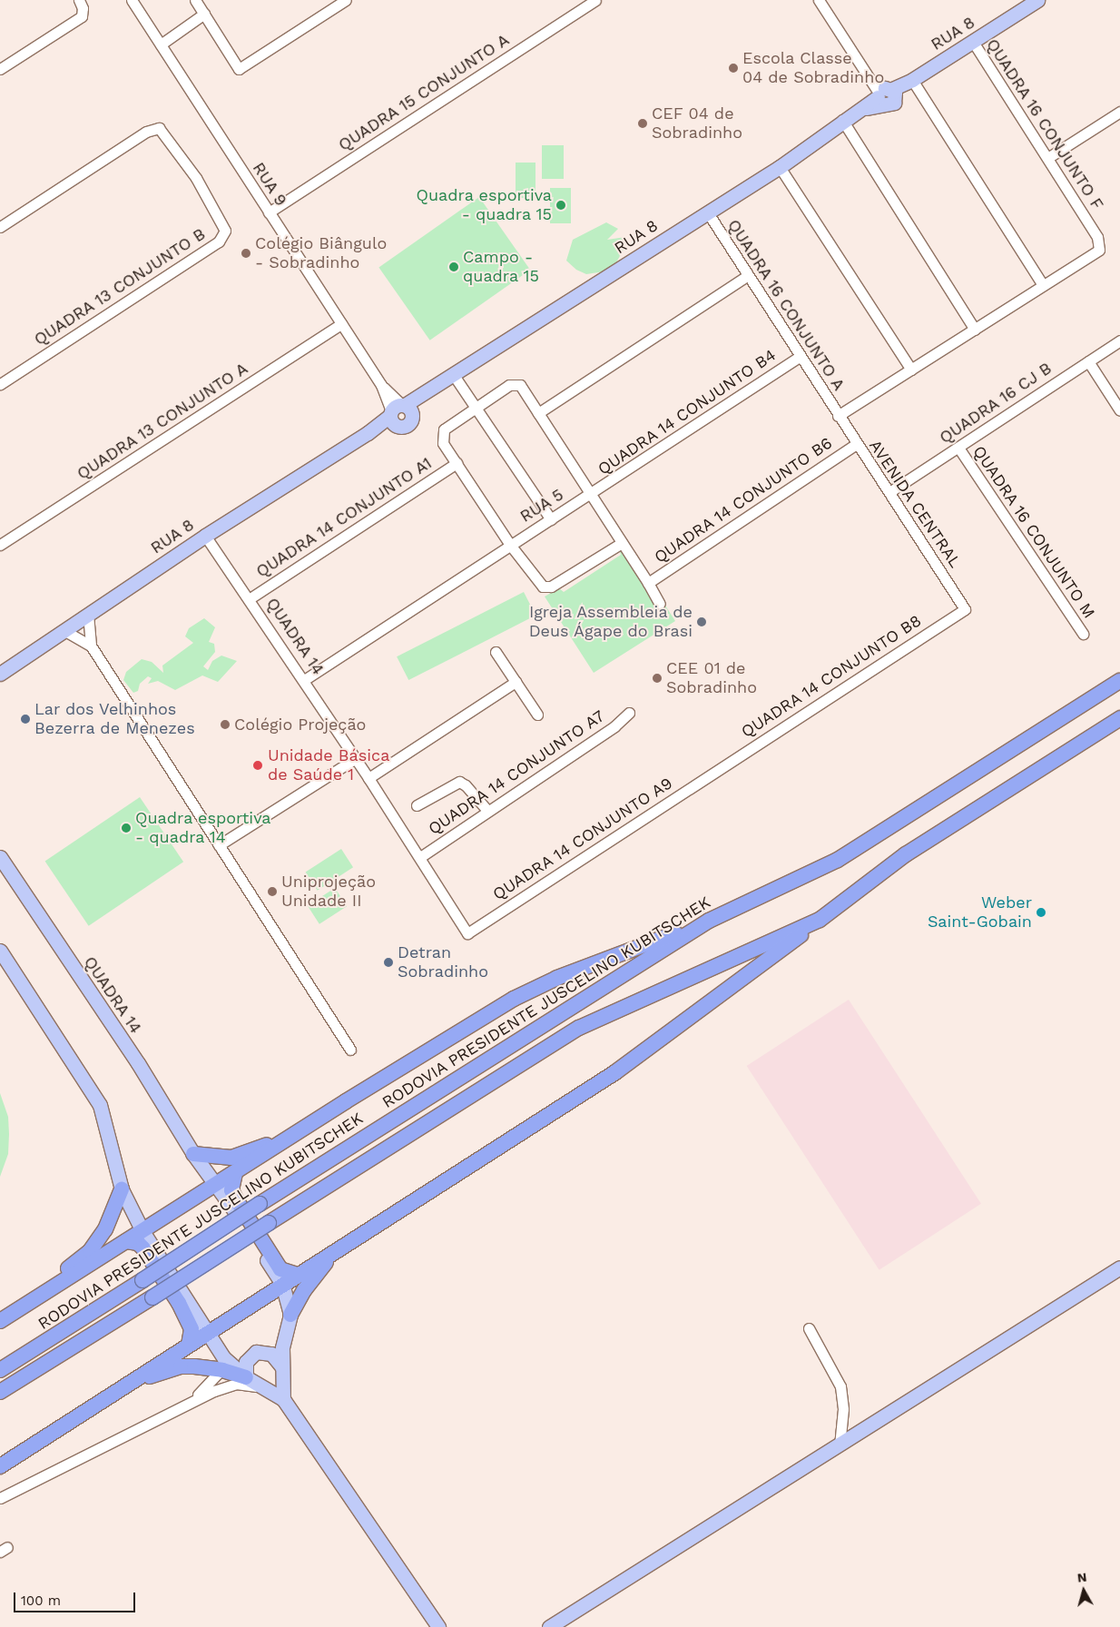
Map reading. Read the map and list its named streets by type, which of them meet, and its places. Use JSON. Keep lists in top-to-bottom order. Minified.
{"streets":{"highway":["RODOVIA PRESIDENTE JUSCELINO KUBITSCHEK"],"main road":["RUA 8","QUADRA 14"],"street":["QUADRA 15 CONJUNTO A","QUADRA 16 CONJUNTO F","RUA 9","QUADRA 13 CONJUNTO B","QUADRA 16 CONJUNTO A","QUADRA 16 CJ B","QUADRA 14 CONJUNTO B4","QUADRA 13 CONJUNTO A","QUADRA 14 CONJUNTO B6","AVENIDA CENTRAL","RUA 5","QUADRA 14 CONJUNTO A1","QUADRA 16 CONJUNTO M","QUADRA 14 CONJUNTO B8","QUADRA 14 CONJUNTO A7","QUADRA 14 CONJUNTO A9"]},"crossings":[["RUA 8","QUADRA 16 CONJUNTO F"],["RUA 8","RUA 9"],["RUA 8","QUADRA 16 CONJUNTO A"],["RUA 8","QUADRA 14"],["QUADRA 15 CONJUNTO A","RUA 9"],["RUA 9","QUADRA 13 CONJUNTO A"],["QUADRA 16 CONJUNTO A","QUADRA 14 CONJUNTO B4"],["QUADRA 16 CONJUNTO A","AVENIDA CENTRAL"],["QUADRA 16 CJ B","AVENIDA CENTRAL"],["QUADRA 16 CJ B","QUADRA 16 CONJUNTO M"],["QUADRA 14 CONJUNTO B4","RUA 5"],["QUADRA 14 CONJUNTO B6","AVENIDA CENTRAL"],["AVENIDA CENTRAL","QUADRA 14 CONJUNTO B8"],["RUA 5","QUADRA 14"],["QUADRA 14 CONJUNTO A1","QUADRA 14"],["QUADRA 14","QUADRA 14 CONJUNTO A7"],["QUADRA 14","QUADRA 14 CONJUNTO A9"],["QUADRA 14 CONJUNTO B8","QUADRA 14 CONJUNTO A9"]],"places":["Escola Classe 04 de Sobradinho","CEF 04 de Sobradinho","Quadra esportiva - quadra 15","Colégio Biângulo - Sobradinho","Campo - quadra 15","Igreja Assembleia de Deus Ágape do Brasi","CEE 01 de Sobradinho","Lar dos Velhinhos Bezerra de Menezes","Colégio Projeção","Unidade Básica de Saúde 1","Quadra esportiva - quadra 14","Uniprojeção Unidade II","Weber Saint-Gobain","Detran Sobradinho"],"scale_bar":"100 m","north":"top"}
